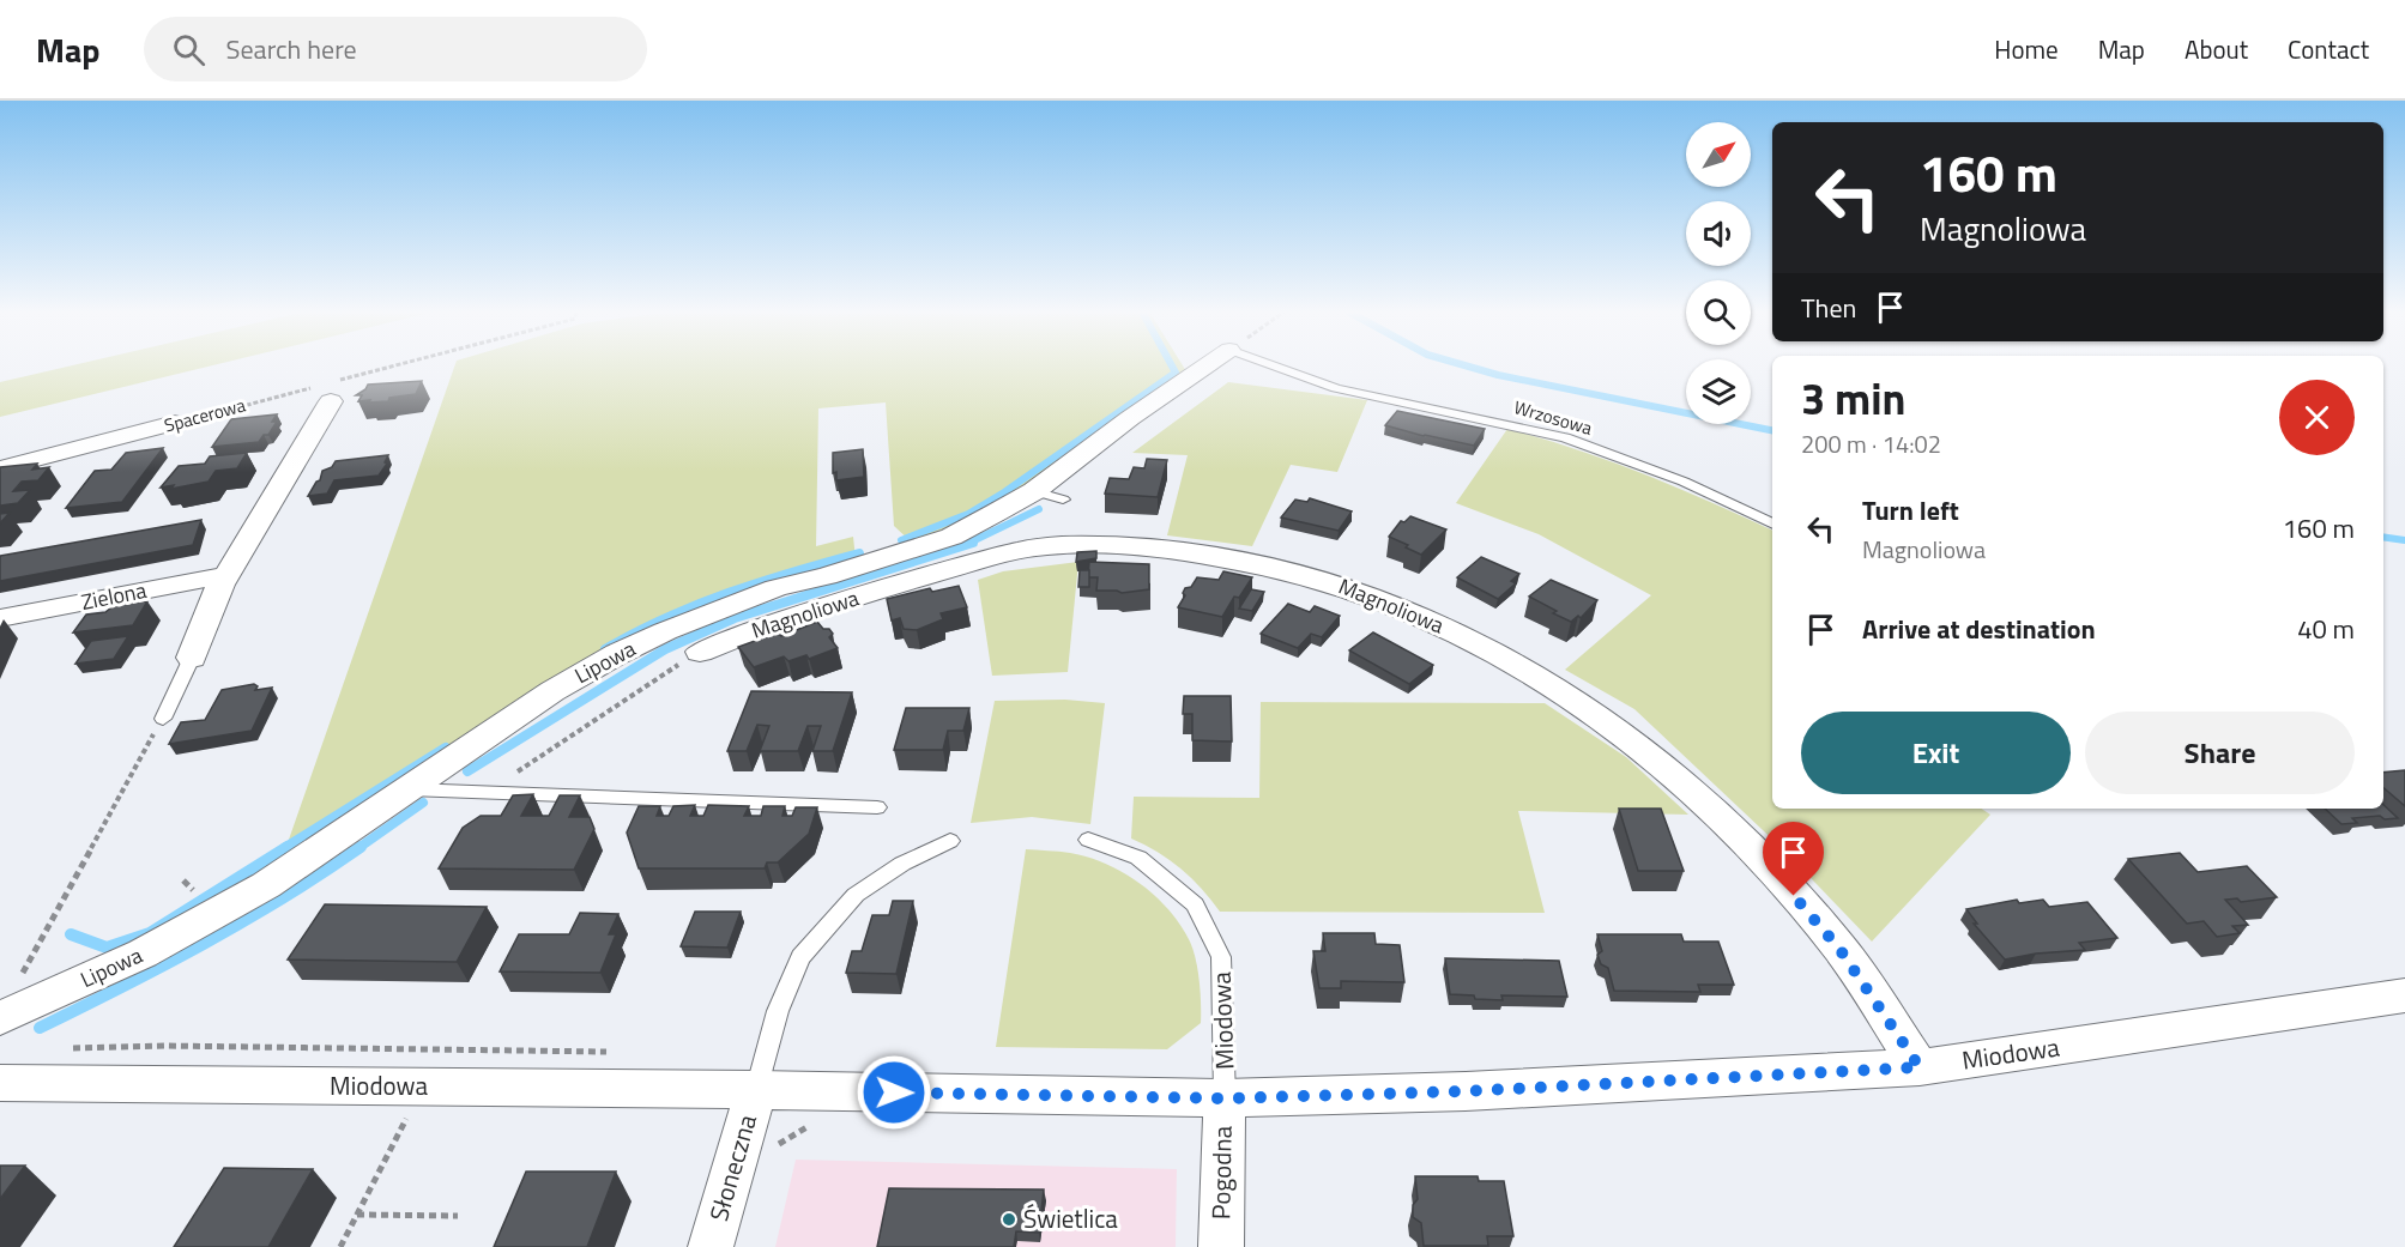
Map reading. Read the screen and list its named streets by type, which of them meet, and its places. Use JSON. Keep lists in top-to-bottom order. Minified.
{"streets":{"street":["Spacerowa","Zielona","Magnoliowa","Lipowa","Miodowa","Słoneczna","Pogodna"],"lane":["Wrzosowa"]},"crossings":[["Magnoliowa","Miodowa"],["Miodowa","Słoneczna"],["Miodowa","Pogodna"]],"places":["Świetlica"],"north":"top right","page":{"header":"Map","search":"Search here","nav":["Home","Map","About","Contact"],"turn":["160 m","Magnoliowa"],"then":"Then","heading":["3 min","200 m · 14:02"],"list":[{"name":"Turn left","note":"Magnoliowa","value":"160 m"},{"name":"Arrive at destination","value":"40 m"}],"buttons":["Exit","Share"]}}
